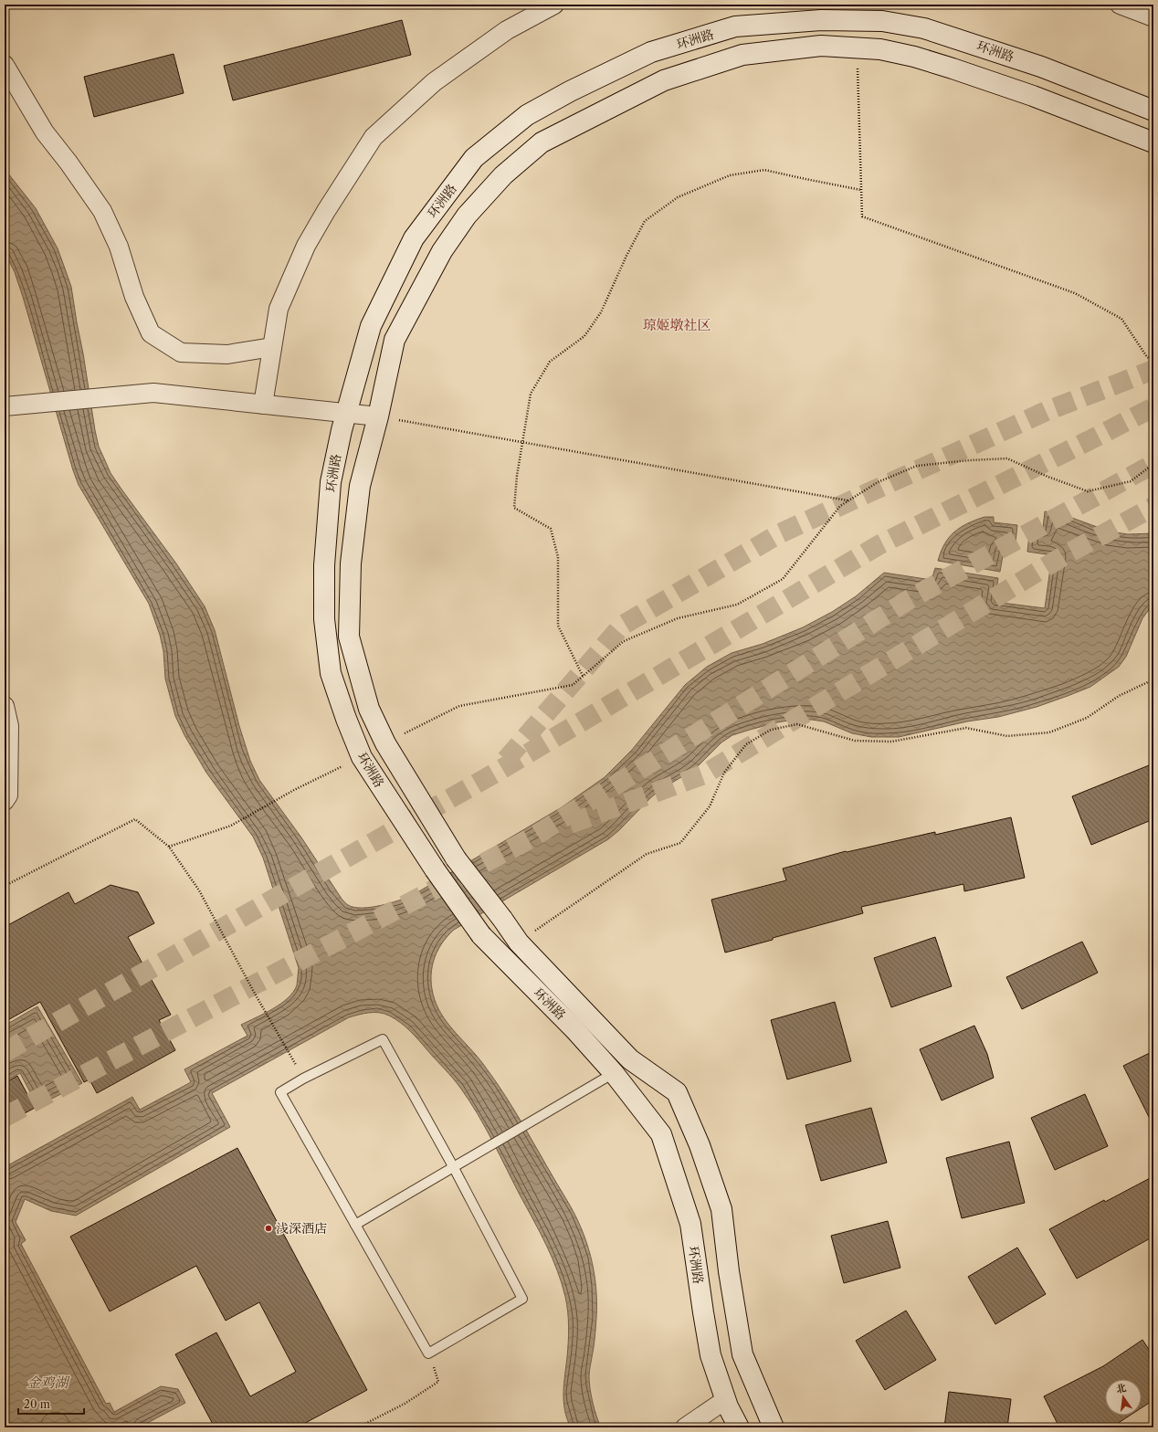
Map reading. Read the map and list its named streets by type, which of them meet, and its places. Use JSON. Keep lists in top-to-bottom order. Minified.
{"streets":{"street":["环洲路"]},"districts":["琼姬墩社区"],"water":["金鸡湖"],"places":["浅深酒店"],"scale_bar":"20 m","north":"top"}
